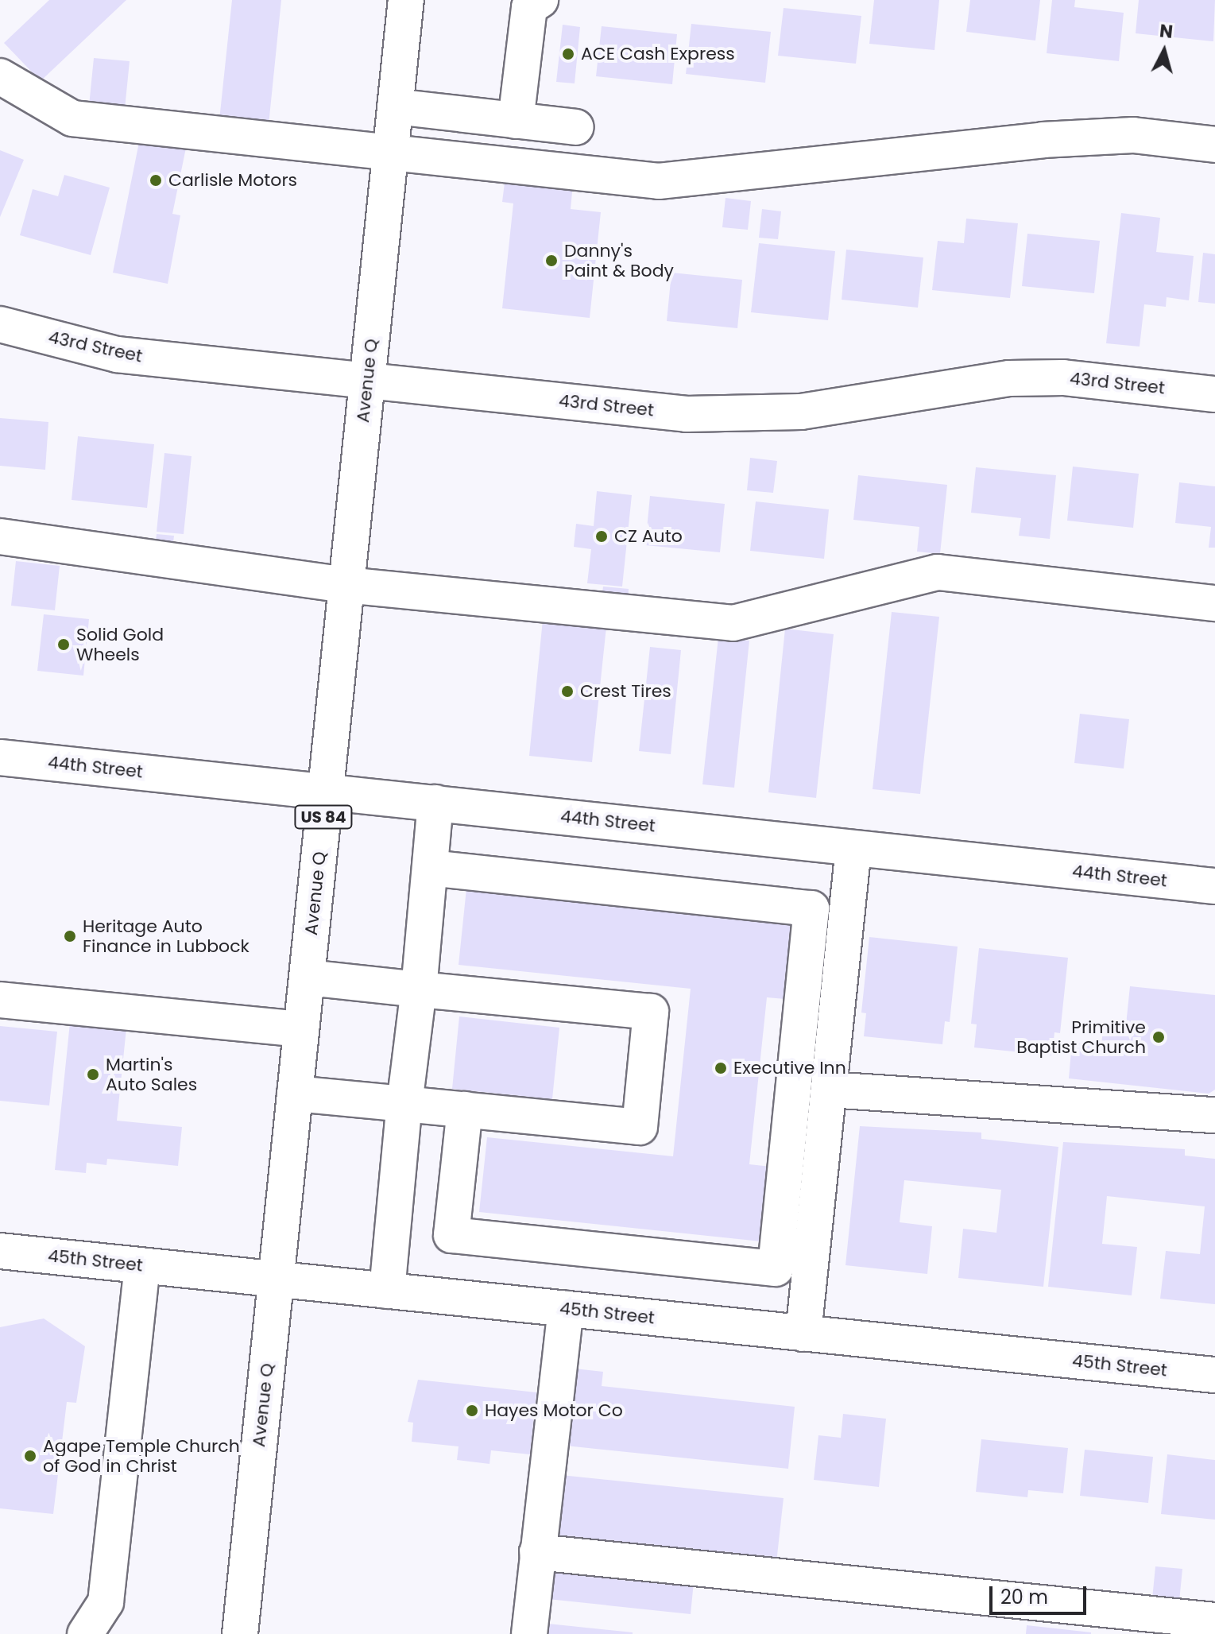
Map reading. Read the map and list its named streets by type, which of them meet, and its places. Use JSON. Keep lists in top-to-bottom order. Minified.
{"streets":{"main road":["43rd Street","Avenue Q","44th Street","US 84","45th Street"]},"crossings":[["43rd Street","Avenue Q"],["Avenue Q","44th Street"],["Avenue Q","45th Street"]],"places":["ACE Cash Express","Carlisle Motors","Danny's Paint & Body","CZ Auto","Solid Gold Wheels","Crest Tires","Heritage Auto Finance in Lubbock","Primitive Baptist Church","Executive Inn","Martin's Auto Sales","Hayes Motor Co","Agape Temple Church of God in Christ"],"scale_bar":"20 m","north":"top"}
